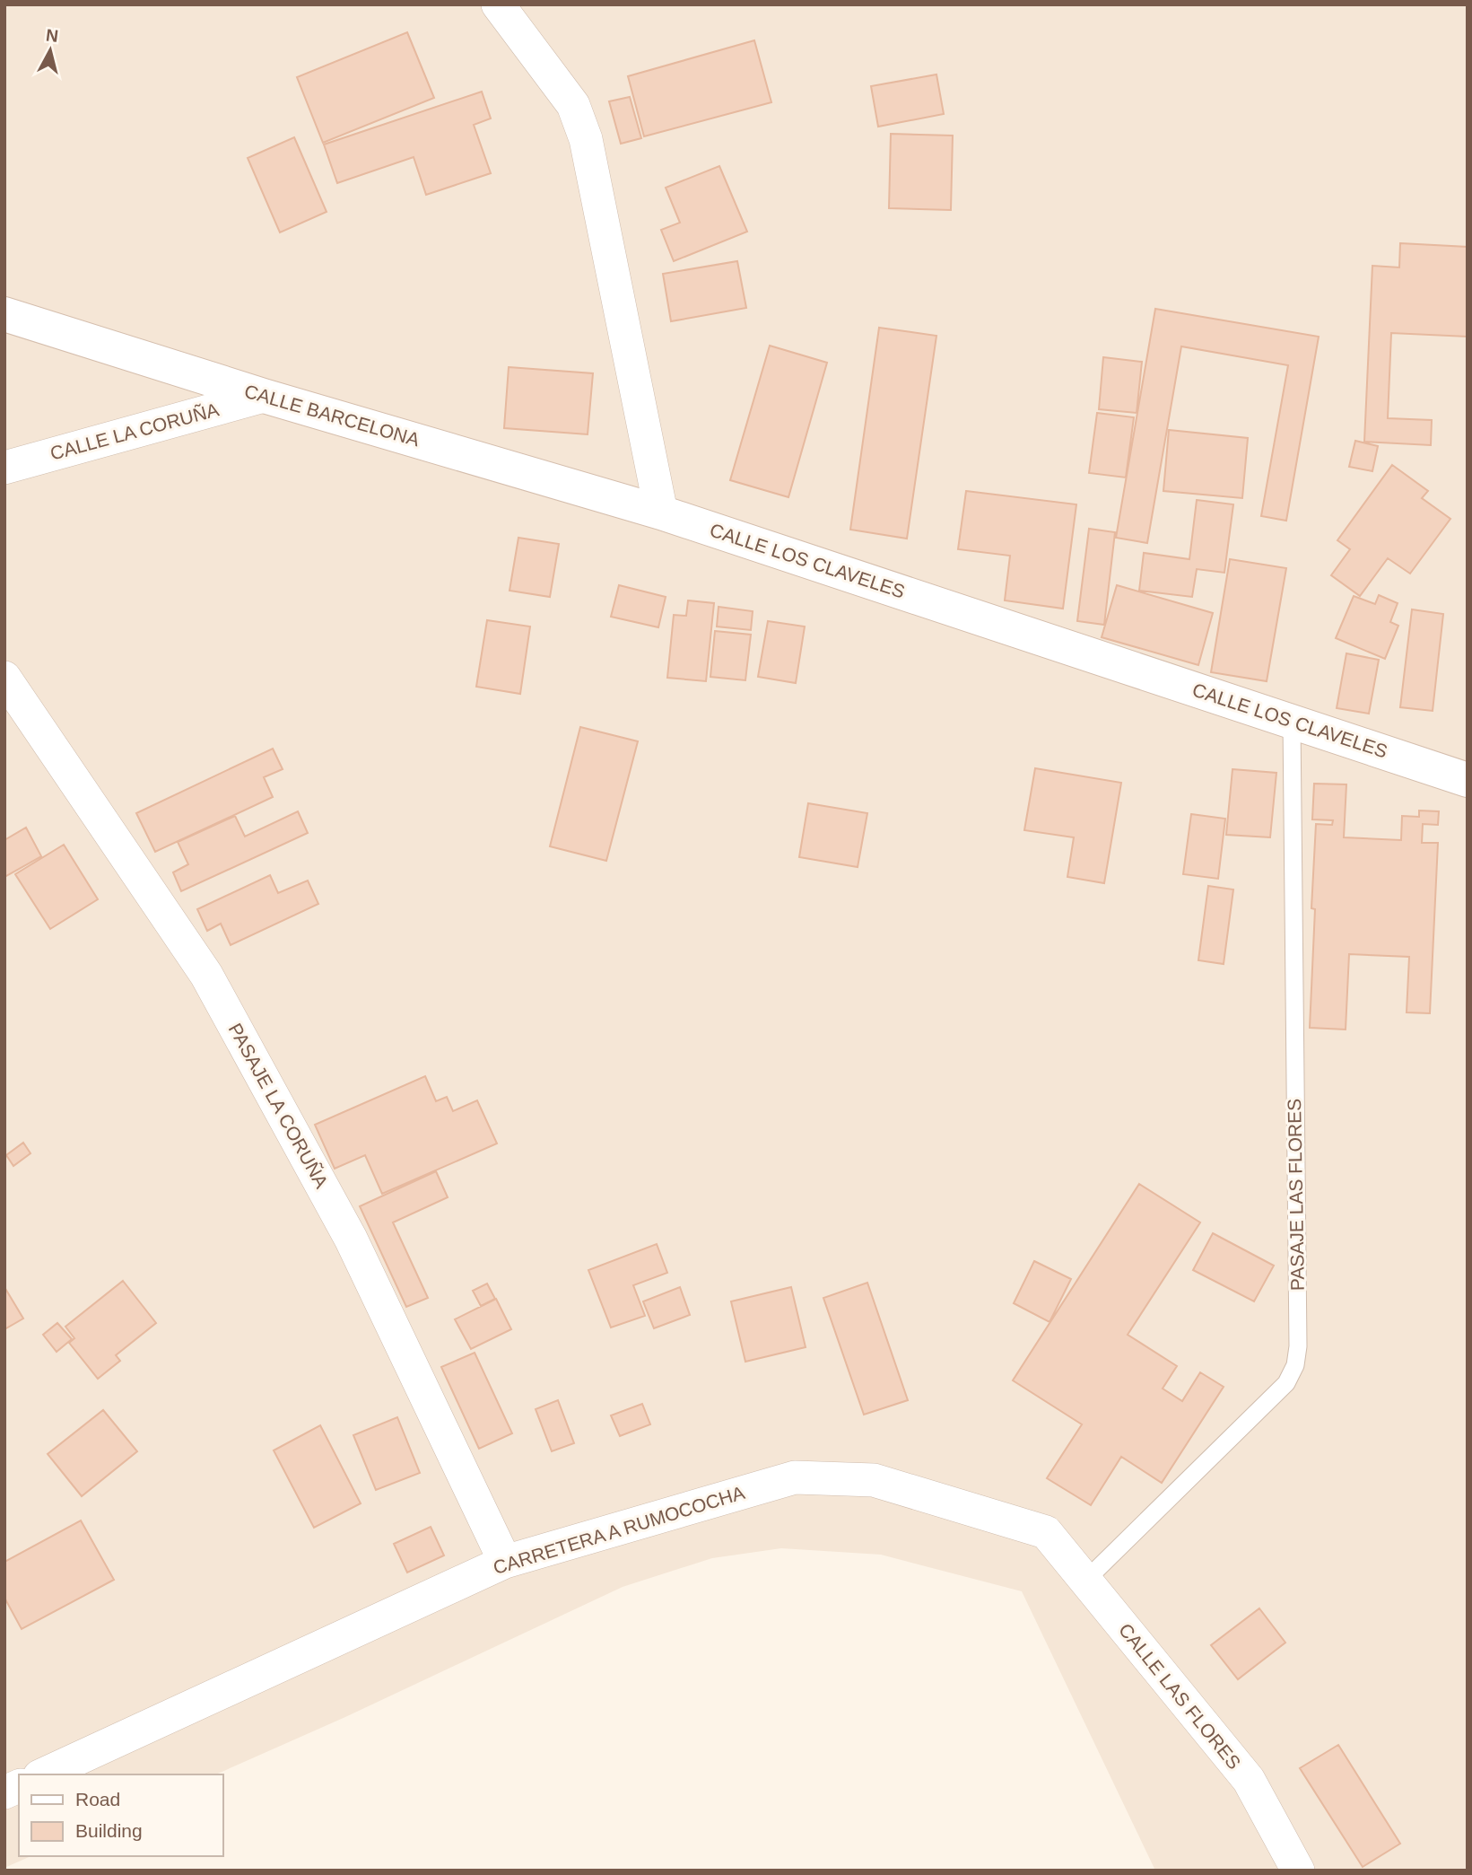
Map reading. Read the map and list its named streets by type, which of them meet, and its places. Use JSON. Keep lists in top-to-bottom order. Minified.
{"streets":{"street":["CALLE BARCELONA","CALLE LA CORUÑA","CALLE LOS CLAVELES","PASAJE LA CORUÑA","CARRETERA A RUMOCOCHA","CALLE LAS FLORES"],"lane":["PASAJE LAS FLORES"]},"crossings":[["CALLE BARCELONA","CALLE LA CORUÑA"],["CALLE BARCELONA","CALLE LOS CLAVELES"],["CALLE LOS CLAVELES","PASAJE LAS FLORES"],["PASAJE LA CORUÑA","CARRETERA A RUMOCOCHA"],["PASAJE LAS FLORES","CALLE LAS FLORES"],["CARRETERA A RUMOCOCHA","CALLE LAS FLORES"]],"legend":["Road","Building"],"north":"top"}
